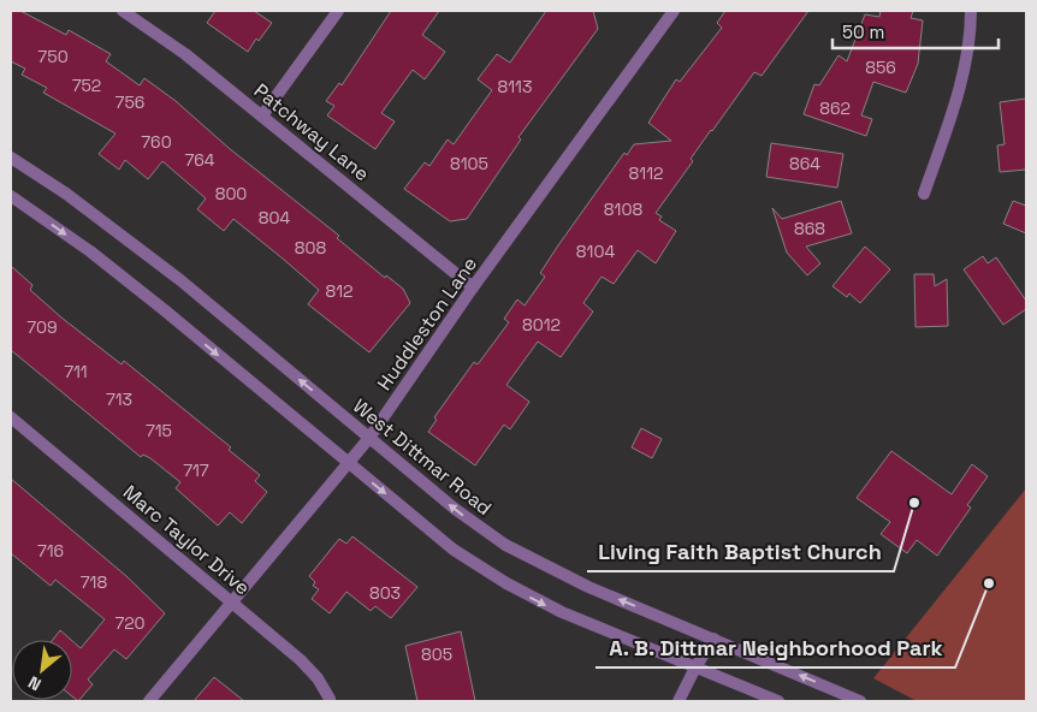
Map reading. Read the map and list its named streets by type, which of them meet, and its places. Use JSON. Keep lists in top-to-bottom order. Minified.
{"streets":{"street":["Patchway Lane","Huddleston Lane","West Dittmar Road","Marc Taylor Drive"]},"crossings":[["Patchway Lane","Huddleston Lane"],["Huddleston Lane","West Dittmar Road"],["Huddleston Lane","Marc Taylor Drive"]],"places":["Living Faith Baptist Church","A. B. Dittmar Neighborhood Park"],"house_numbers":["750","856","752","8113","756","862","760","764","8105","864","8112","800","8108","804","868","808","8104","812","8012","709","711","713","715","717","716","718","803","720","805"],"scale_bar":"50 m","north":"bottom left"}
